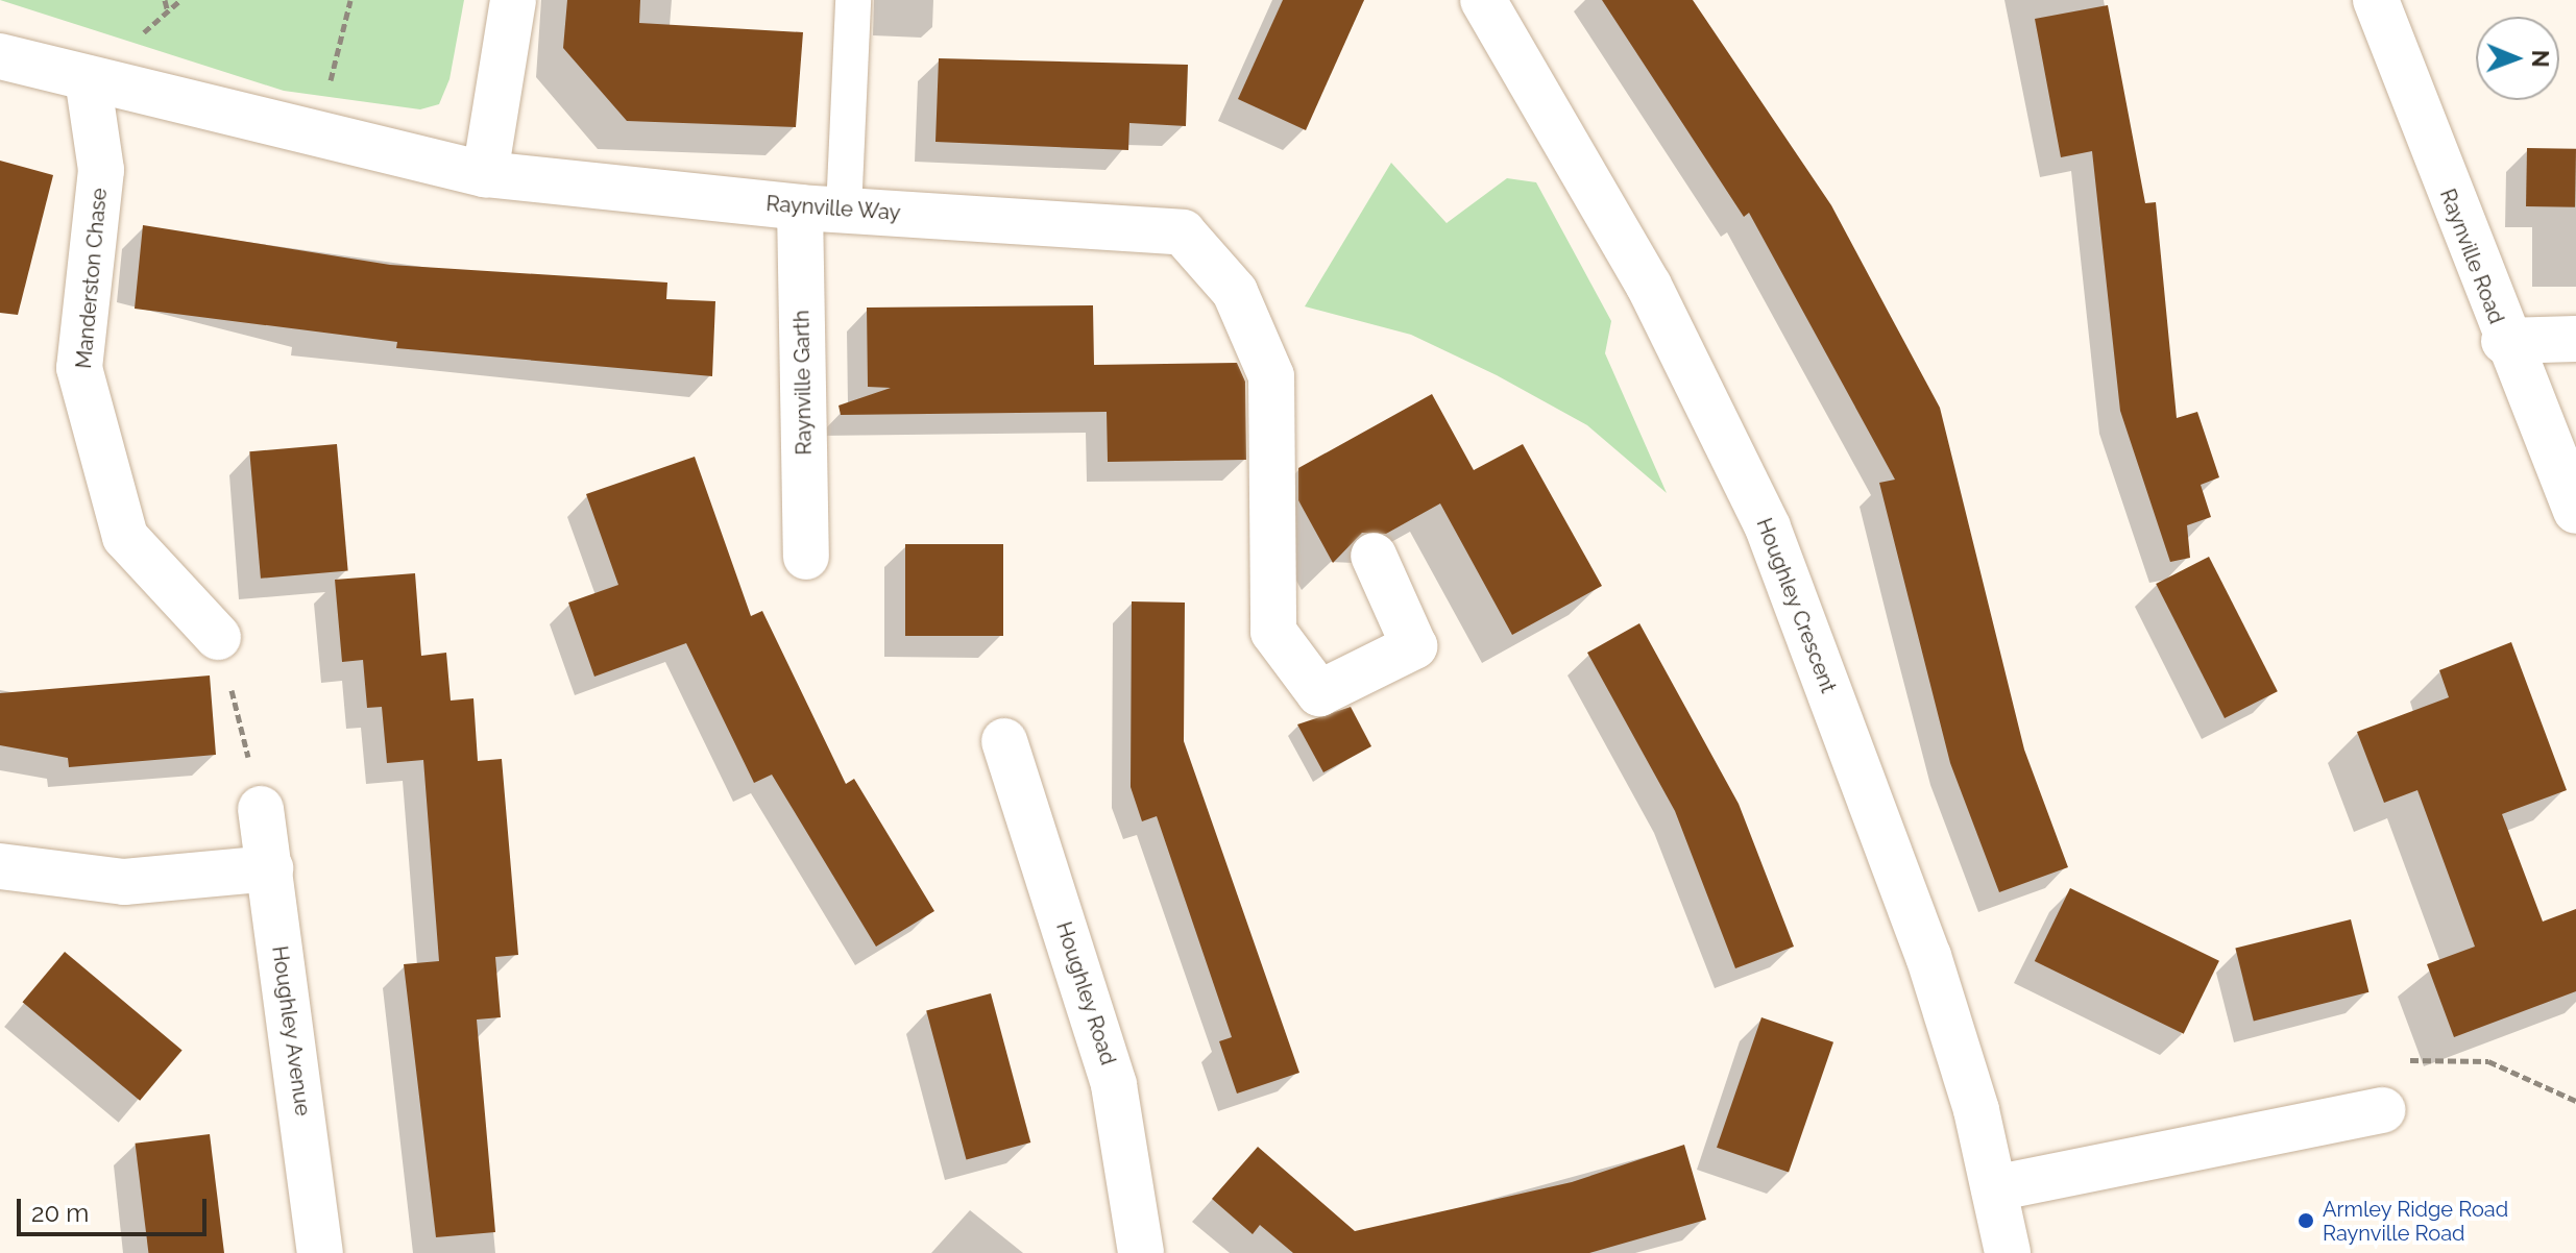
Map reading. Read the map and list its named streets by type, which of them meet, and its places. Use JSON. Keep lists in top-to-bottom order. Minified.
{"streets":{"street":["Raynville Way","Raynville Road","Manderston Chase","Raynville Garth","Houghley Crescent","Houghley Road","Houghley Avenue"]},"crossings":[["Raynville Way","Raynville Garth"]],"places":["Armley Ridge Road Raynville Road"],"scale_bar":"20 m","north":"right"}
